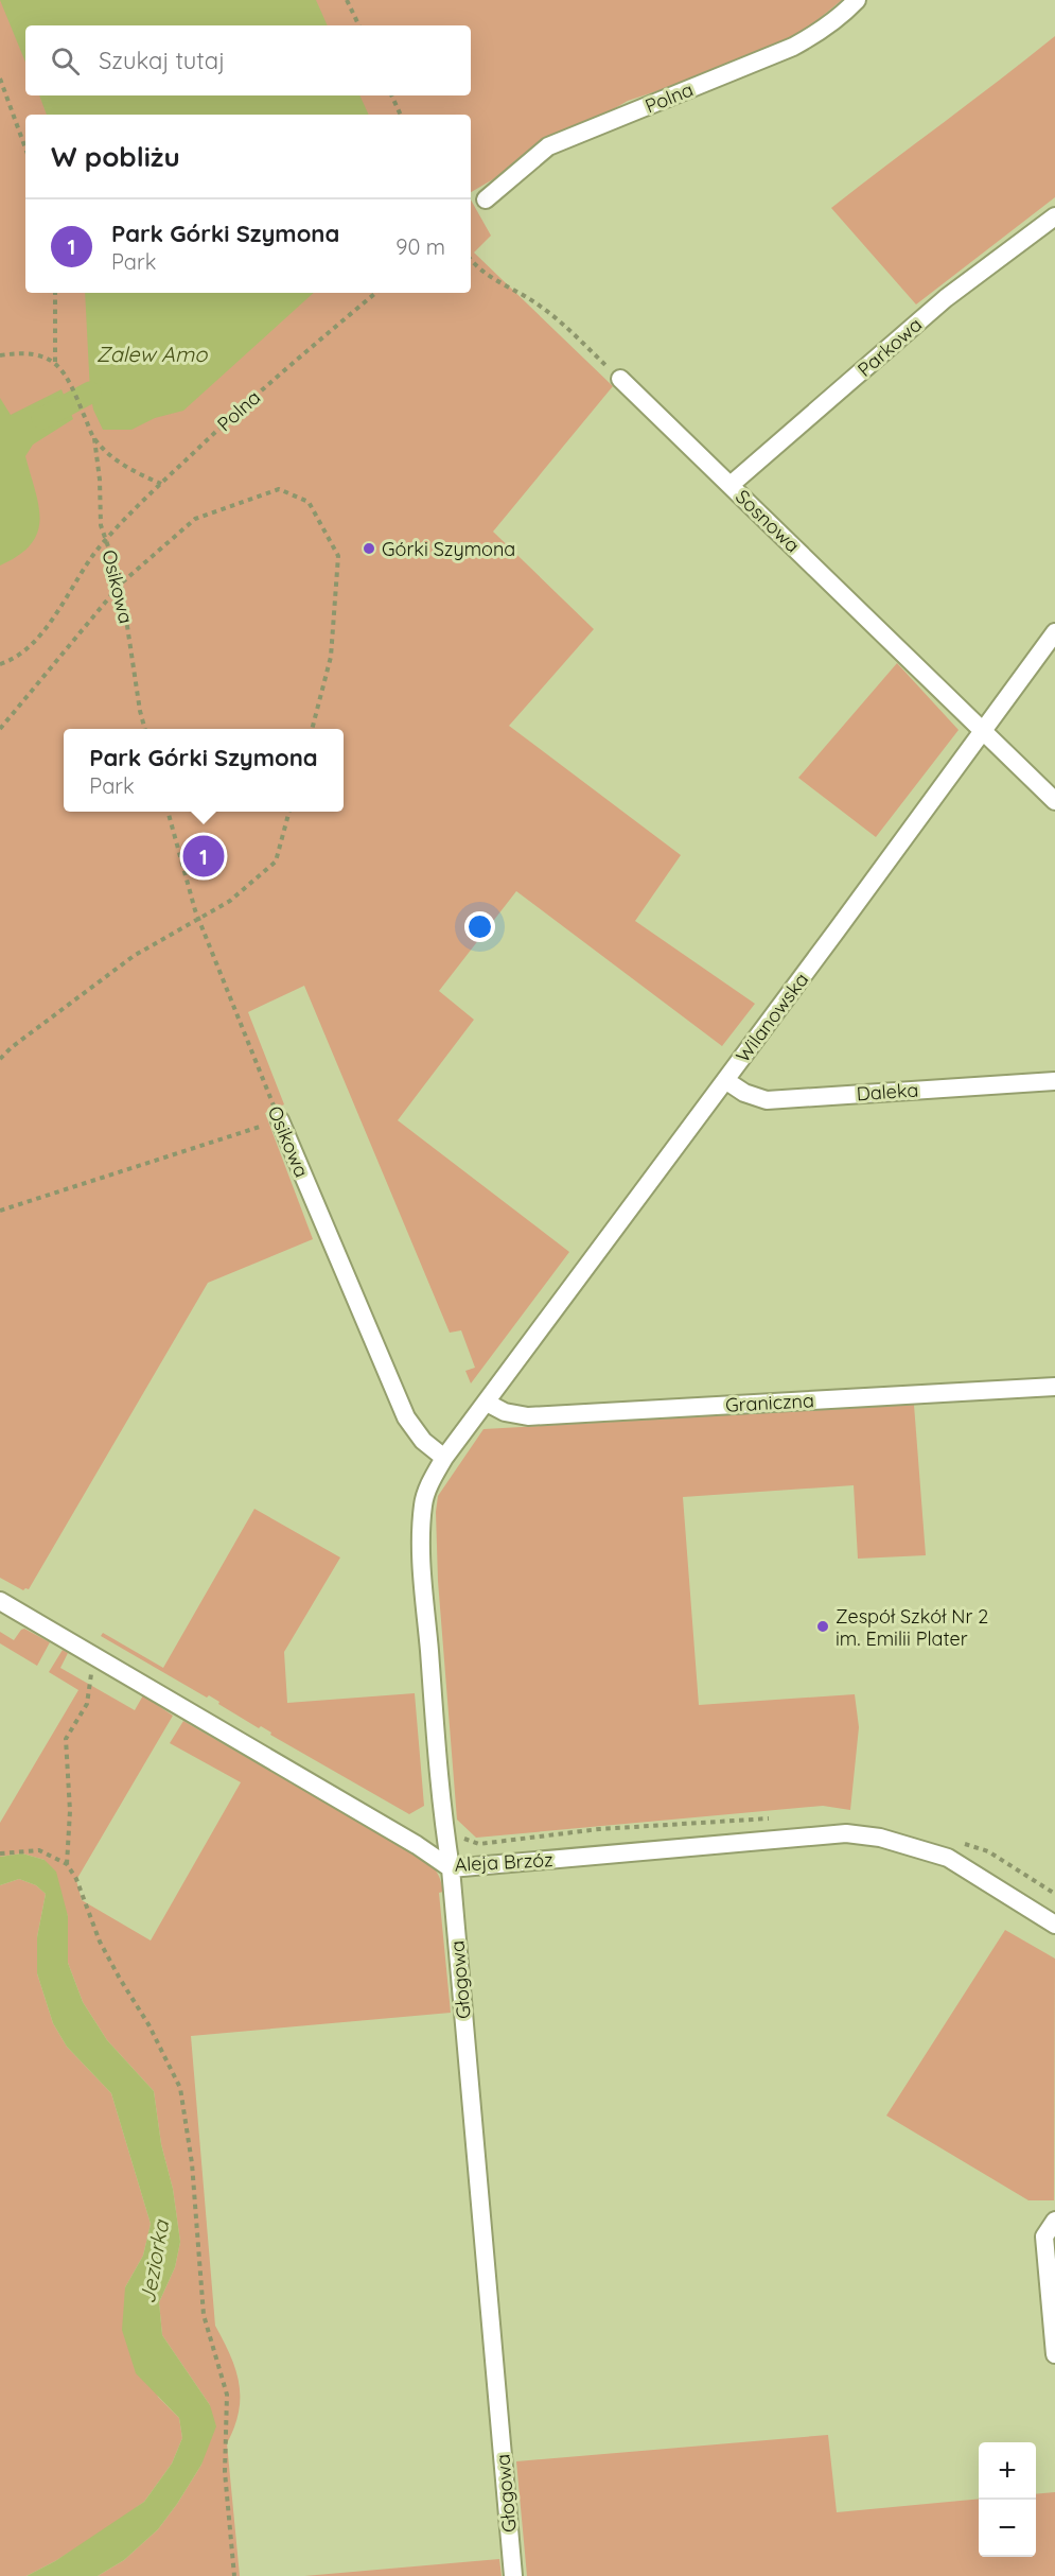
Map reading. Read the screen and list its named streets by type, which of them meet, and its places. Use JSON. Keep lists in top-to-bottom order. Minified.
{"streets":{"street":["Polna","Parkowa","Sosnowa","Osikowa","Wilanowska","Daleka","Graniczna","Aleja Brzóz","Głogowa"]},"crossings":[["Polna","Osikowa"],["Parkowa","Sosnowa"],["Sosnowa","Wilanowska"],["Osikowa","Głogowa"],["Wilanowska","Daleka"],["Wilanowska","Graniczna"],["Wilanowska","Głogowa"],["Graniczna","Głogowa"],["Aleja Brzóz","Głogowa"]],"water":["Zalew Amo","Jeziorka"],"places":["Górki Szymona","Zespół Szkół Nr 2 im. Emilii Plater"],"page":{"search":"Szukaj tutaj","heading":"W pobliżu","list":[{"mark":"1","name":"Park Górki Szymona","note":"Park","value":"90 m"}],"popup":["Park Górki Szymona","Park"],"pins":"1","map_buttons":["+","−"]}}
